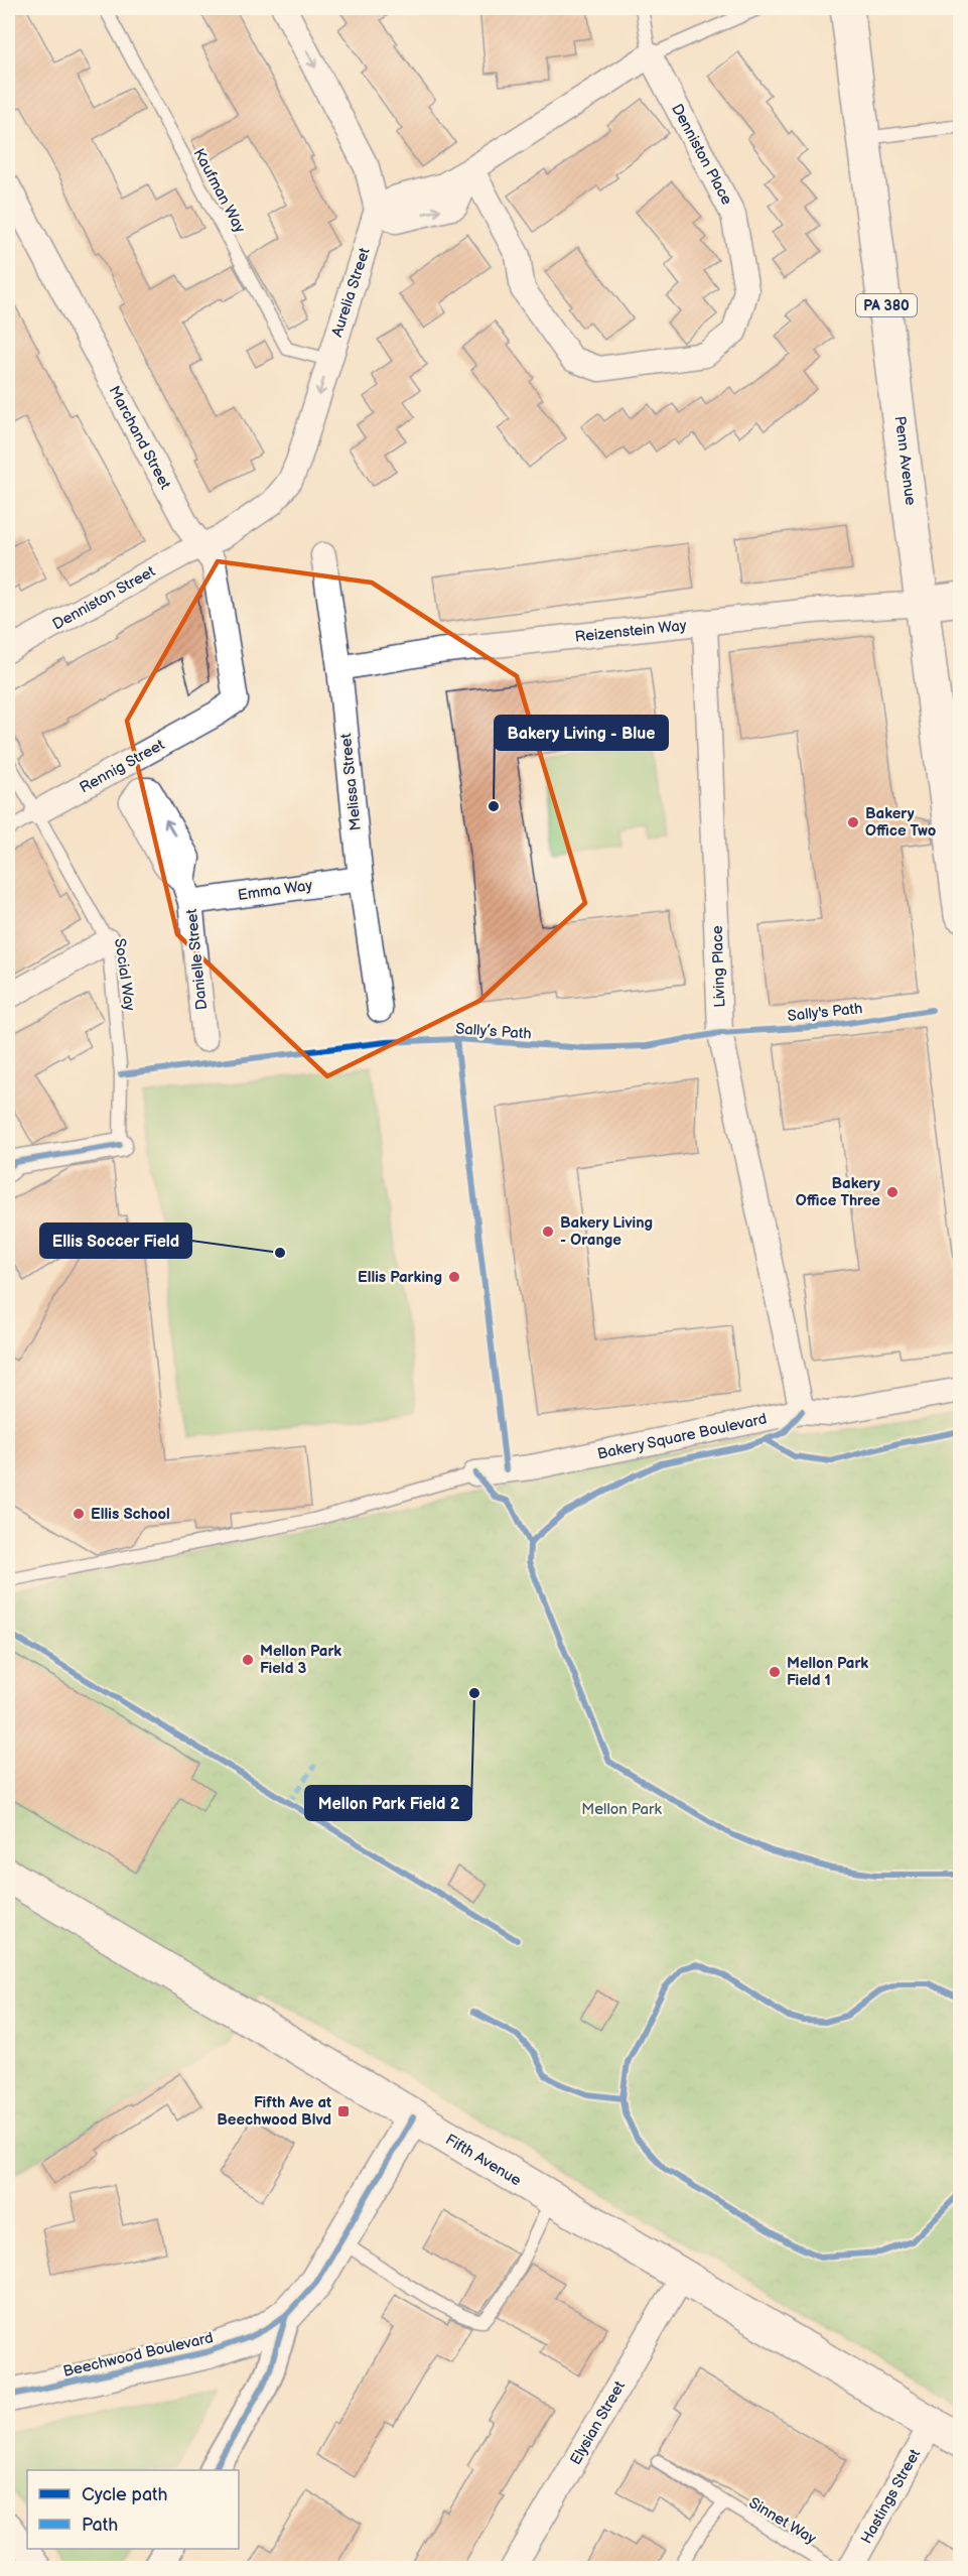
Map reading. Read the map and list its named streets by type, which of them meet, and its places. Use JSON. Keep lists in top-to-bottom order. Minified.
{"streets":{"main road":["PA 380","Penn Avenue","Fifth Avenue","Beechwood Boulevard"],"street":["Denniston Place","Aurelia Street","Marchand Street","Denniston Street","Reizenstein Way","Rennig Street","Melissa Street","Emma Way","Danielle Street","Living Place","Bakery Square Boulevard","Elysian Street","Hastings Street"],"lane":["Kaufman Way","Social Way","Sinnet Way"],"cycle path":["Sally's Path","Sally’s Path"]},"crossings":[["Kaufman Way","Aurelia Street"],["Aurelia Street","Marchand Street"],["Aurelia Street","Denniston Street"],["Marchand Street","Denniston Street"],["Marchand Street","Rennig Street"],["Penn Avenue","Reizenstein Way"],["Reizenstein Way","Melissa Street"],["Reizenstein Way","Living Place"],["Rennig Street","Social Way"],["Melissa Street","Emma Way"],["Emma Way","Danielle Street"],["Living Place","Bakery Square Boulevard"],["Fifth Avenue","Beechwood Boulevard"],["Fifth Avenue","Elysian Street"],["Fifth Avenue","Hastings Street"]],"one_way":["Aurelia Street"],"parks":["Mellon Park"],"places":{"other":["Bakery Living - Blue","Bakery Office Two","Bakery Office Three","Bakery Living - Orange","Ellis Soccer Field","Ellis Parking","Ellis School","Mellon Park Field 3","Mellon Park Field 1","Mellon Park Field 2"],"transit":["Fifth Ave at Beechwood Blvd"]},"legend":["Cycle path","Path"]}
